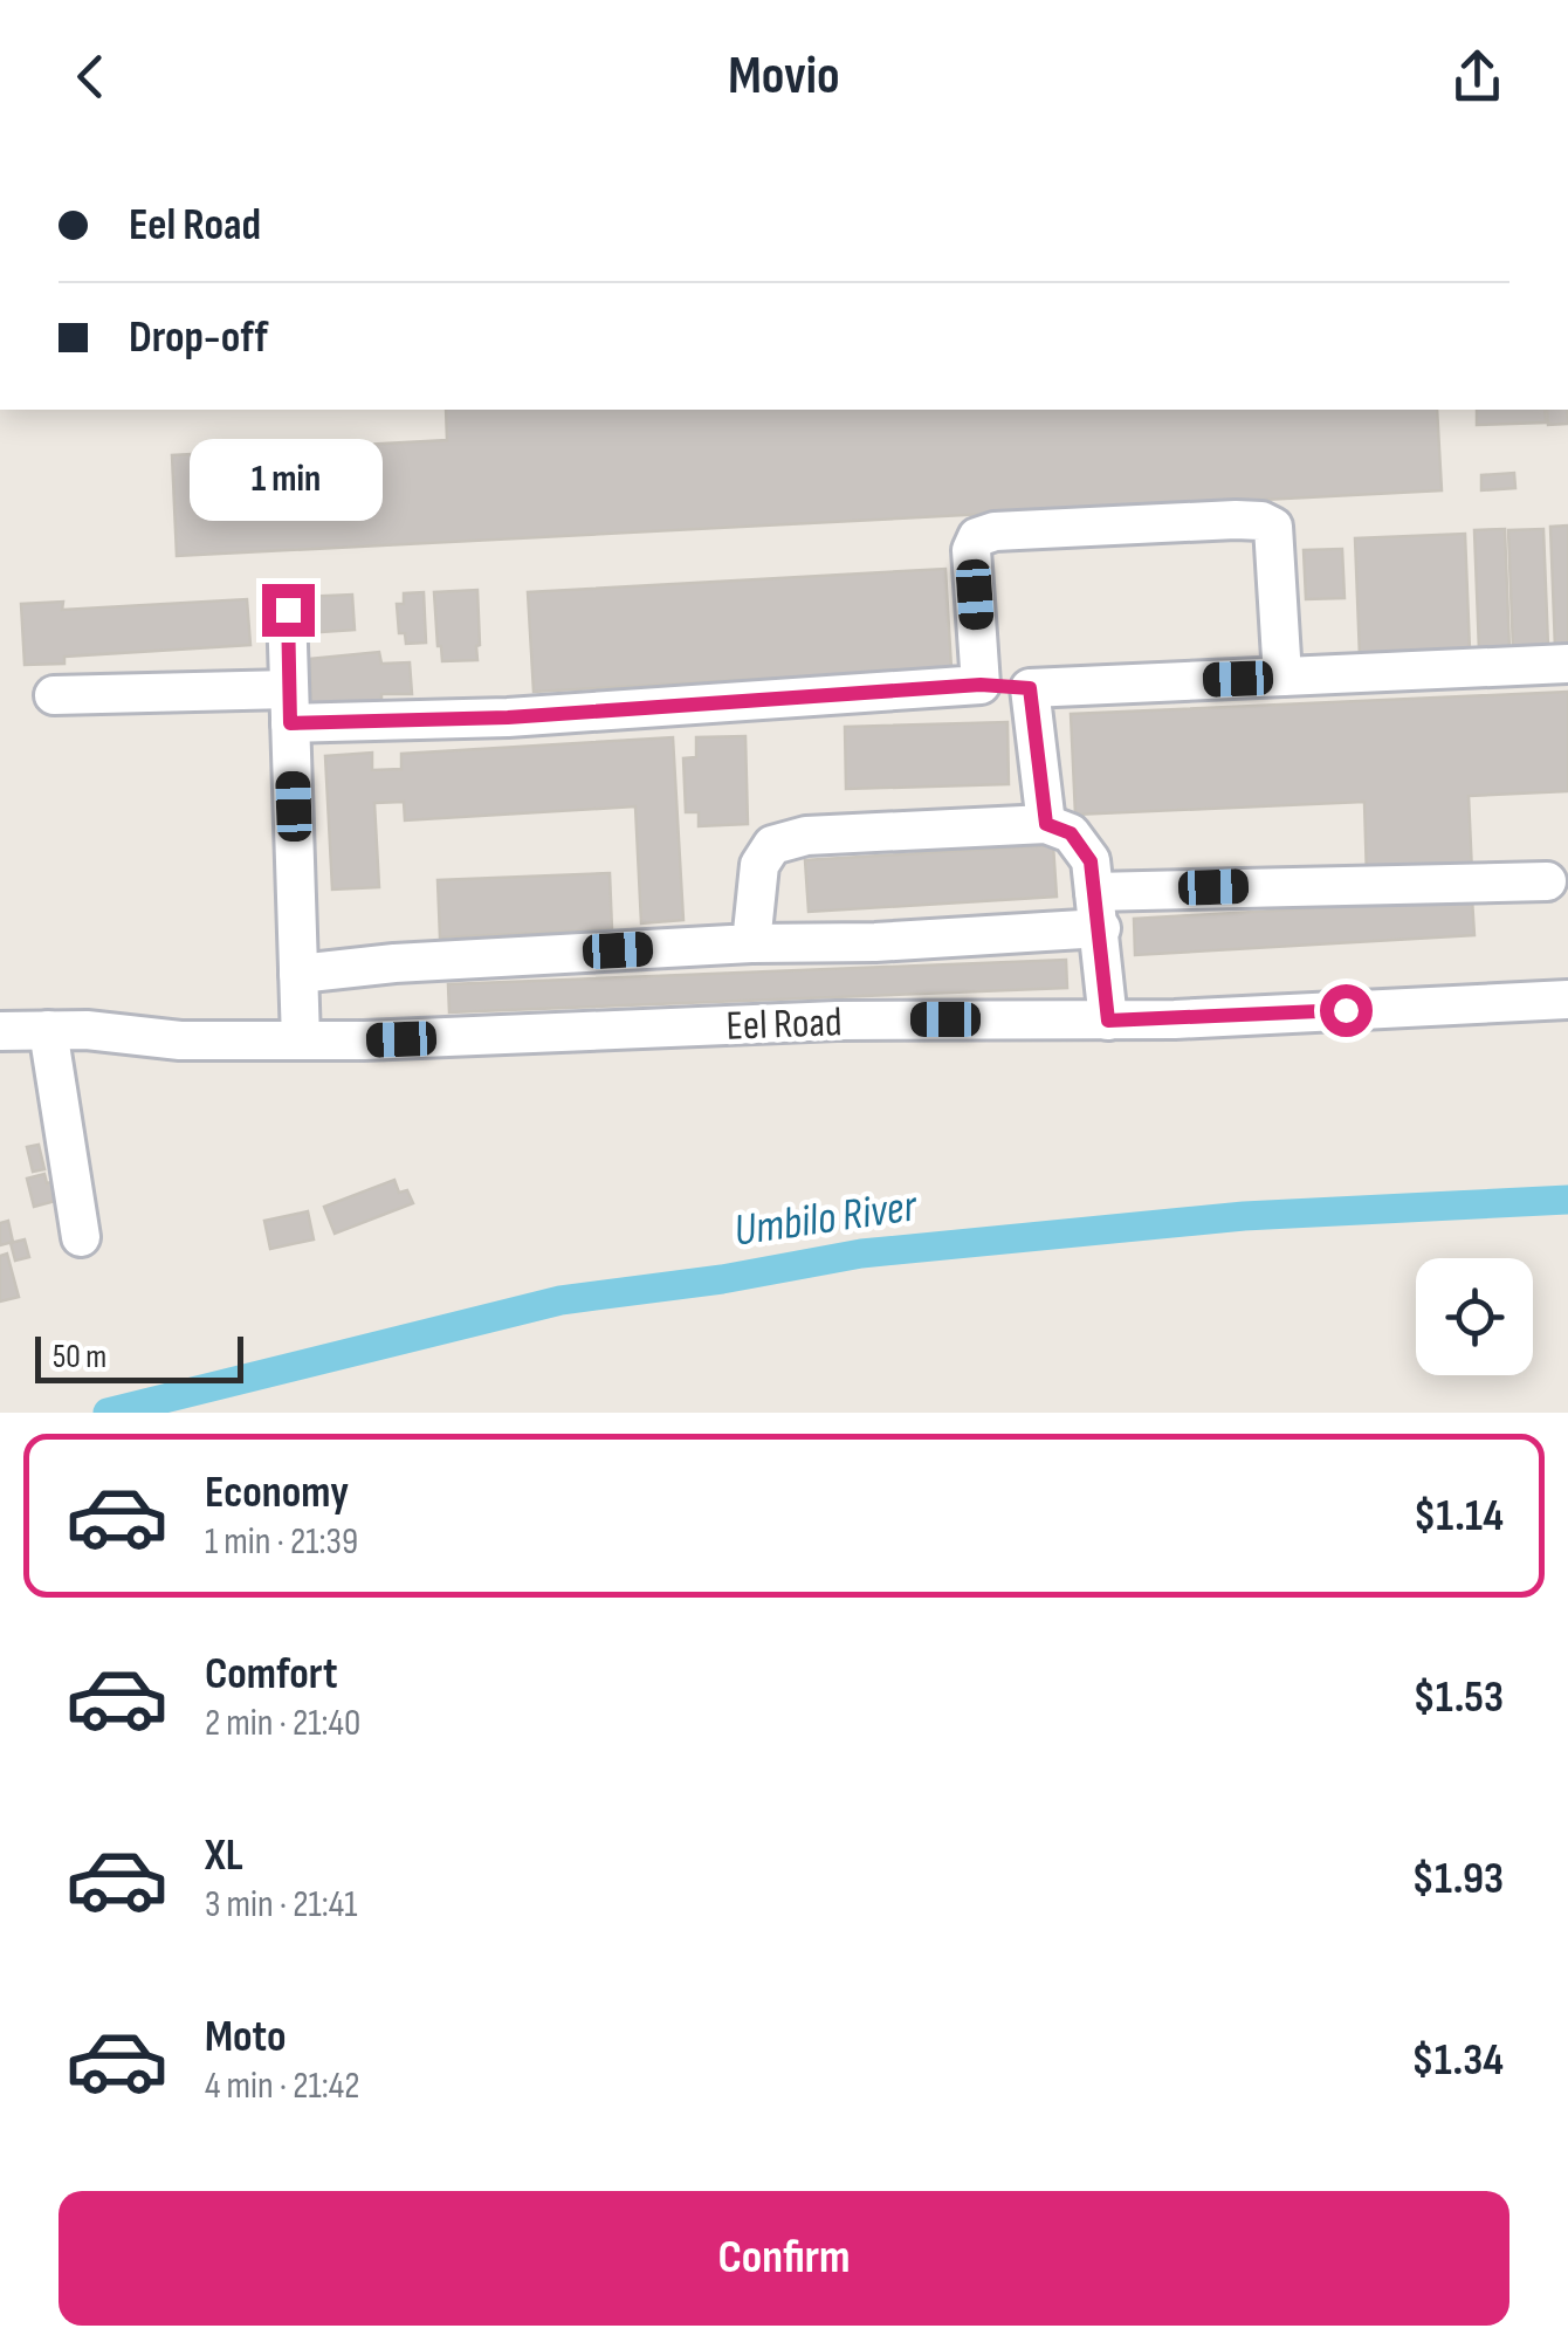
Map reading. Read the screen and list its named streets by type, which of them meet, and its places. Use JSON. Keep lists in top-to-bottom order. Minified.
{"streets":{"street":["Eel Road"]},"water":["Umbilo River"],"scale_bar":"50 m","page":{"header":"Movio","banner":["Eel Road","Drop-off"],"bubble":"1 min","scale":"50 m","list":[{"name":"Economy","note":"1 min · 21:39","value":"$1.14"},{"name":"Comfort","note":"2 min · 21:40","value":"$1.53"},{"name":"XL","note":"3 min · 21:41","value":"$1.93"},{"name":"Moto","note":"4 min · 21:42","value":"$1.34"}],"buttons":"Confirm"}}
